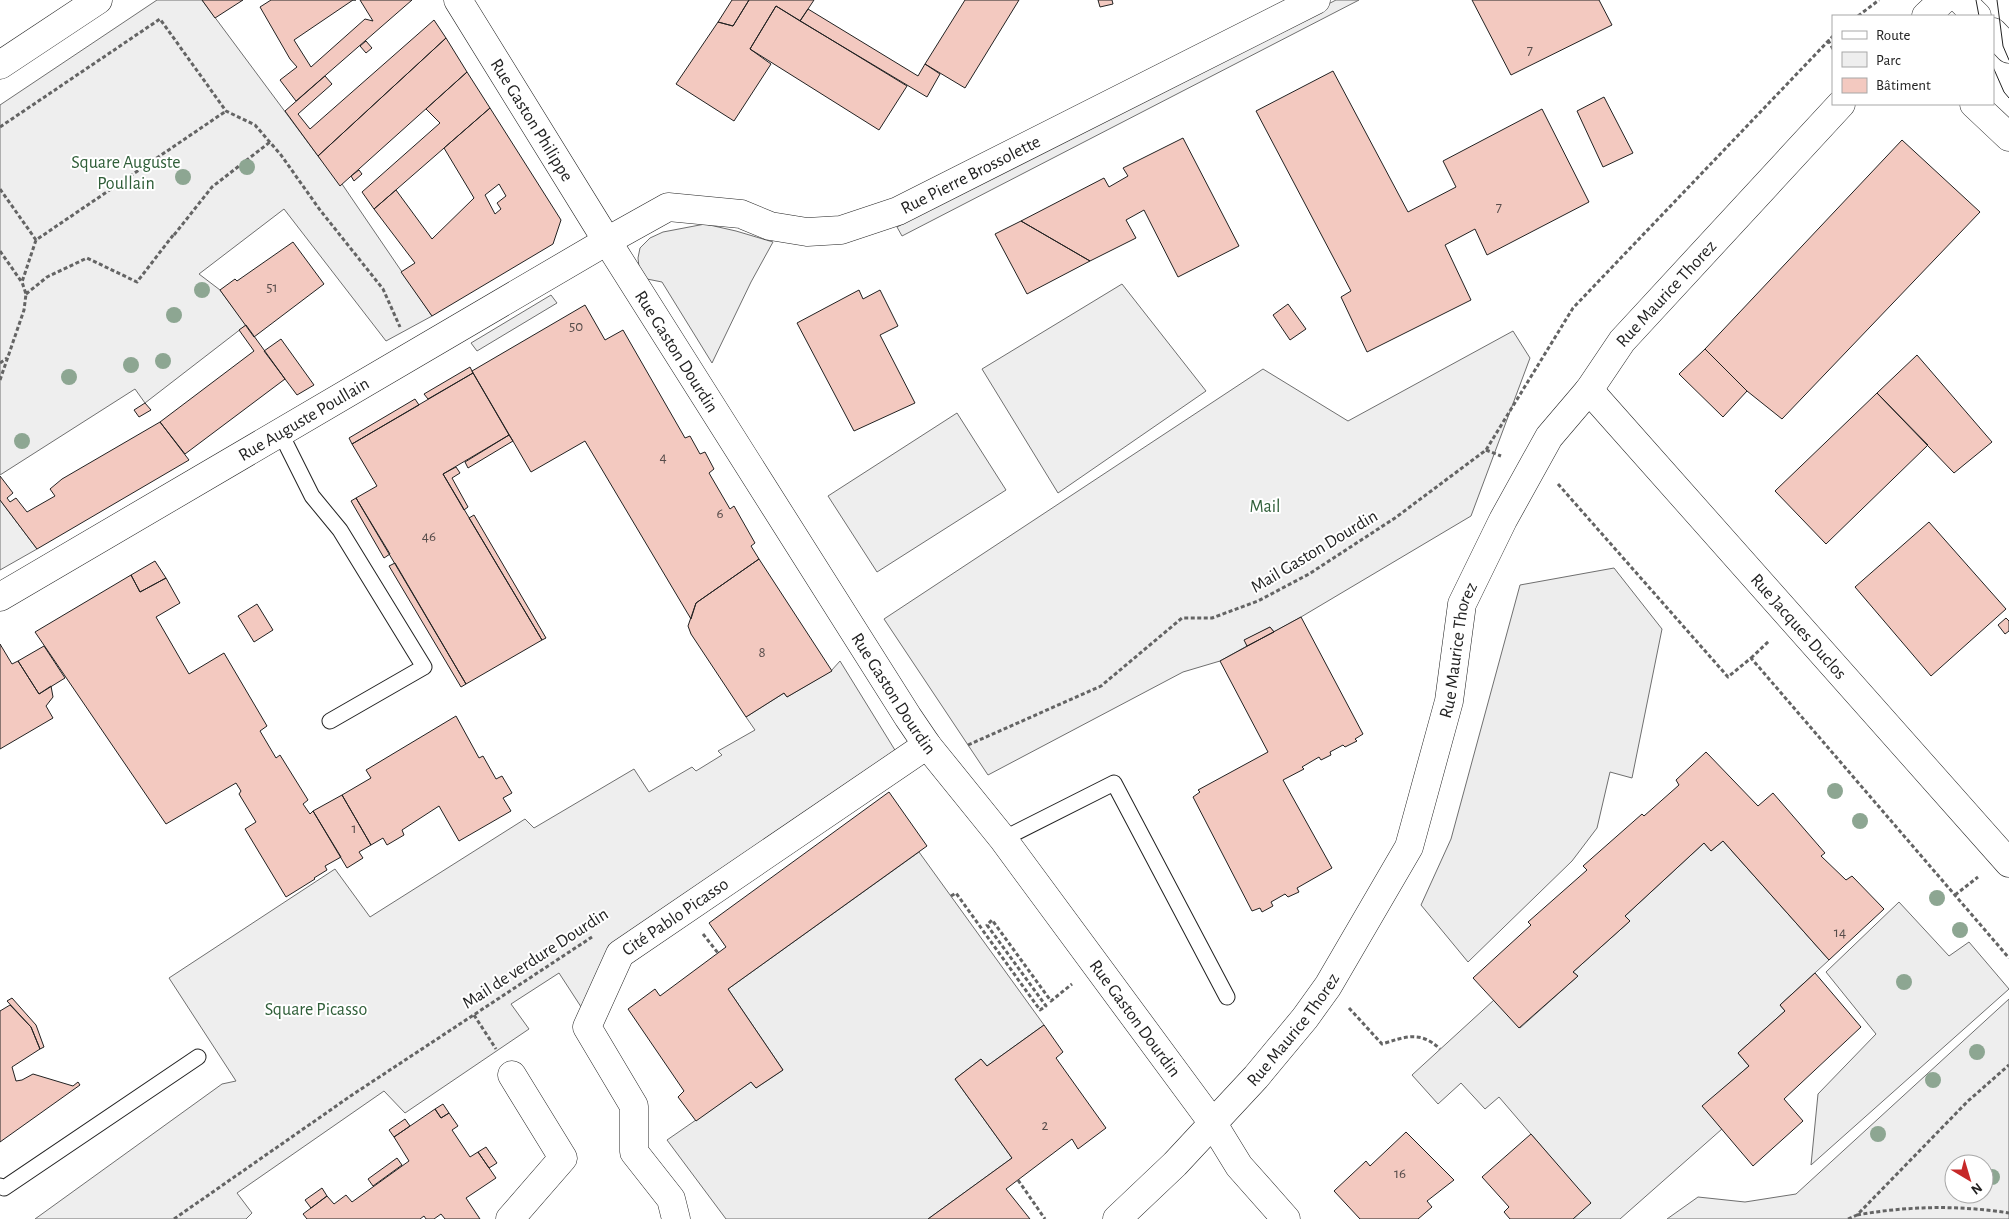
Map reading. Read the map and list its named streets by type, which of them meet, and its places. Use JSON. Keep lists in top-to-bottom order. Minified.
{"streets":{"street":["Rue Gaston Philippe","Rue Pierre Brossolette","Rue Maurice Thorez","Rue Gaston Dourdin","Rue Auguste Poullain","Rue Jacques Duclos","Cité Pablo Picasso"],"path":["Mail Gaston Dourdin","Mail de verdure Dourdin"]},"crossings":[["Rue Gaston Philippe","Rue Pierre Brossolette"],["Rue Gaston Philippe","Rue Gaston Dourdin"],["Rue Gaston Philippe","Rue Auguste Poullain"],["Rue Pierre Brossolette","Rue Gaston Dourdin"],["Rue Pierre Brossolette","Rue Auguste Poullain"],["Rue Maurice Thorez","Rue Gaston Dourdin"],["Rue Maurice Thorez","Rue Jacques Duclos"],["Rue Gaston Dourdin","Rue Auguste Poullain"],["Rue Gaston Dourdin","Cité Pablo Picasso"]],"parks":["Square Auguste Poullain","Mail","Square Picasso"],"house_numbers":["7","7","51","50","4","6","46","8","1","14","2","16"],"legend":["Route","Parc","Bâtiment"],"north":"bottom right"}
